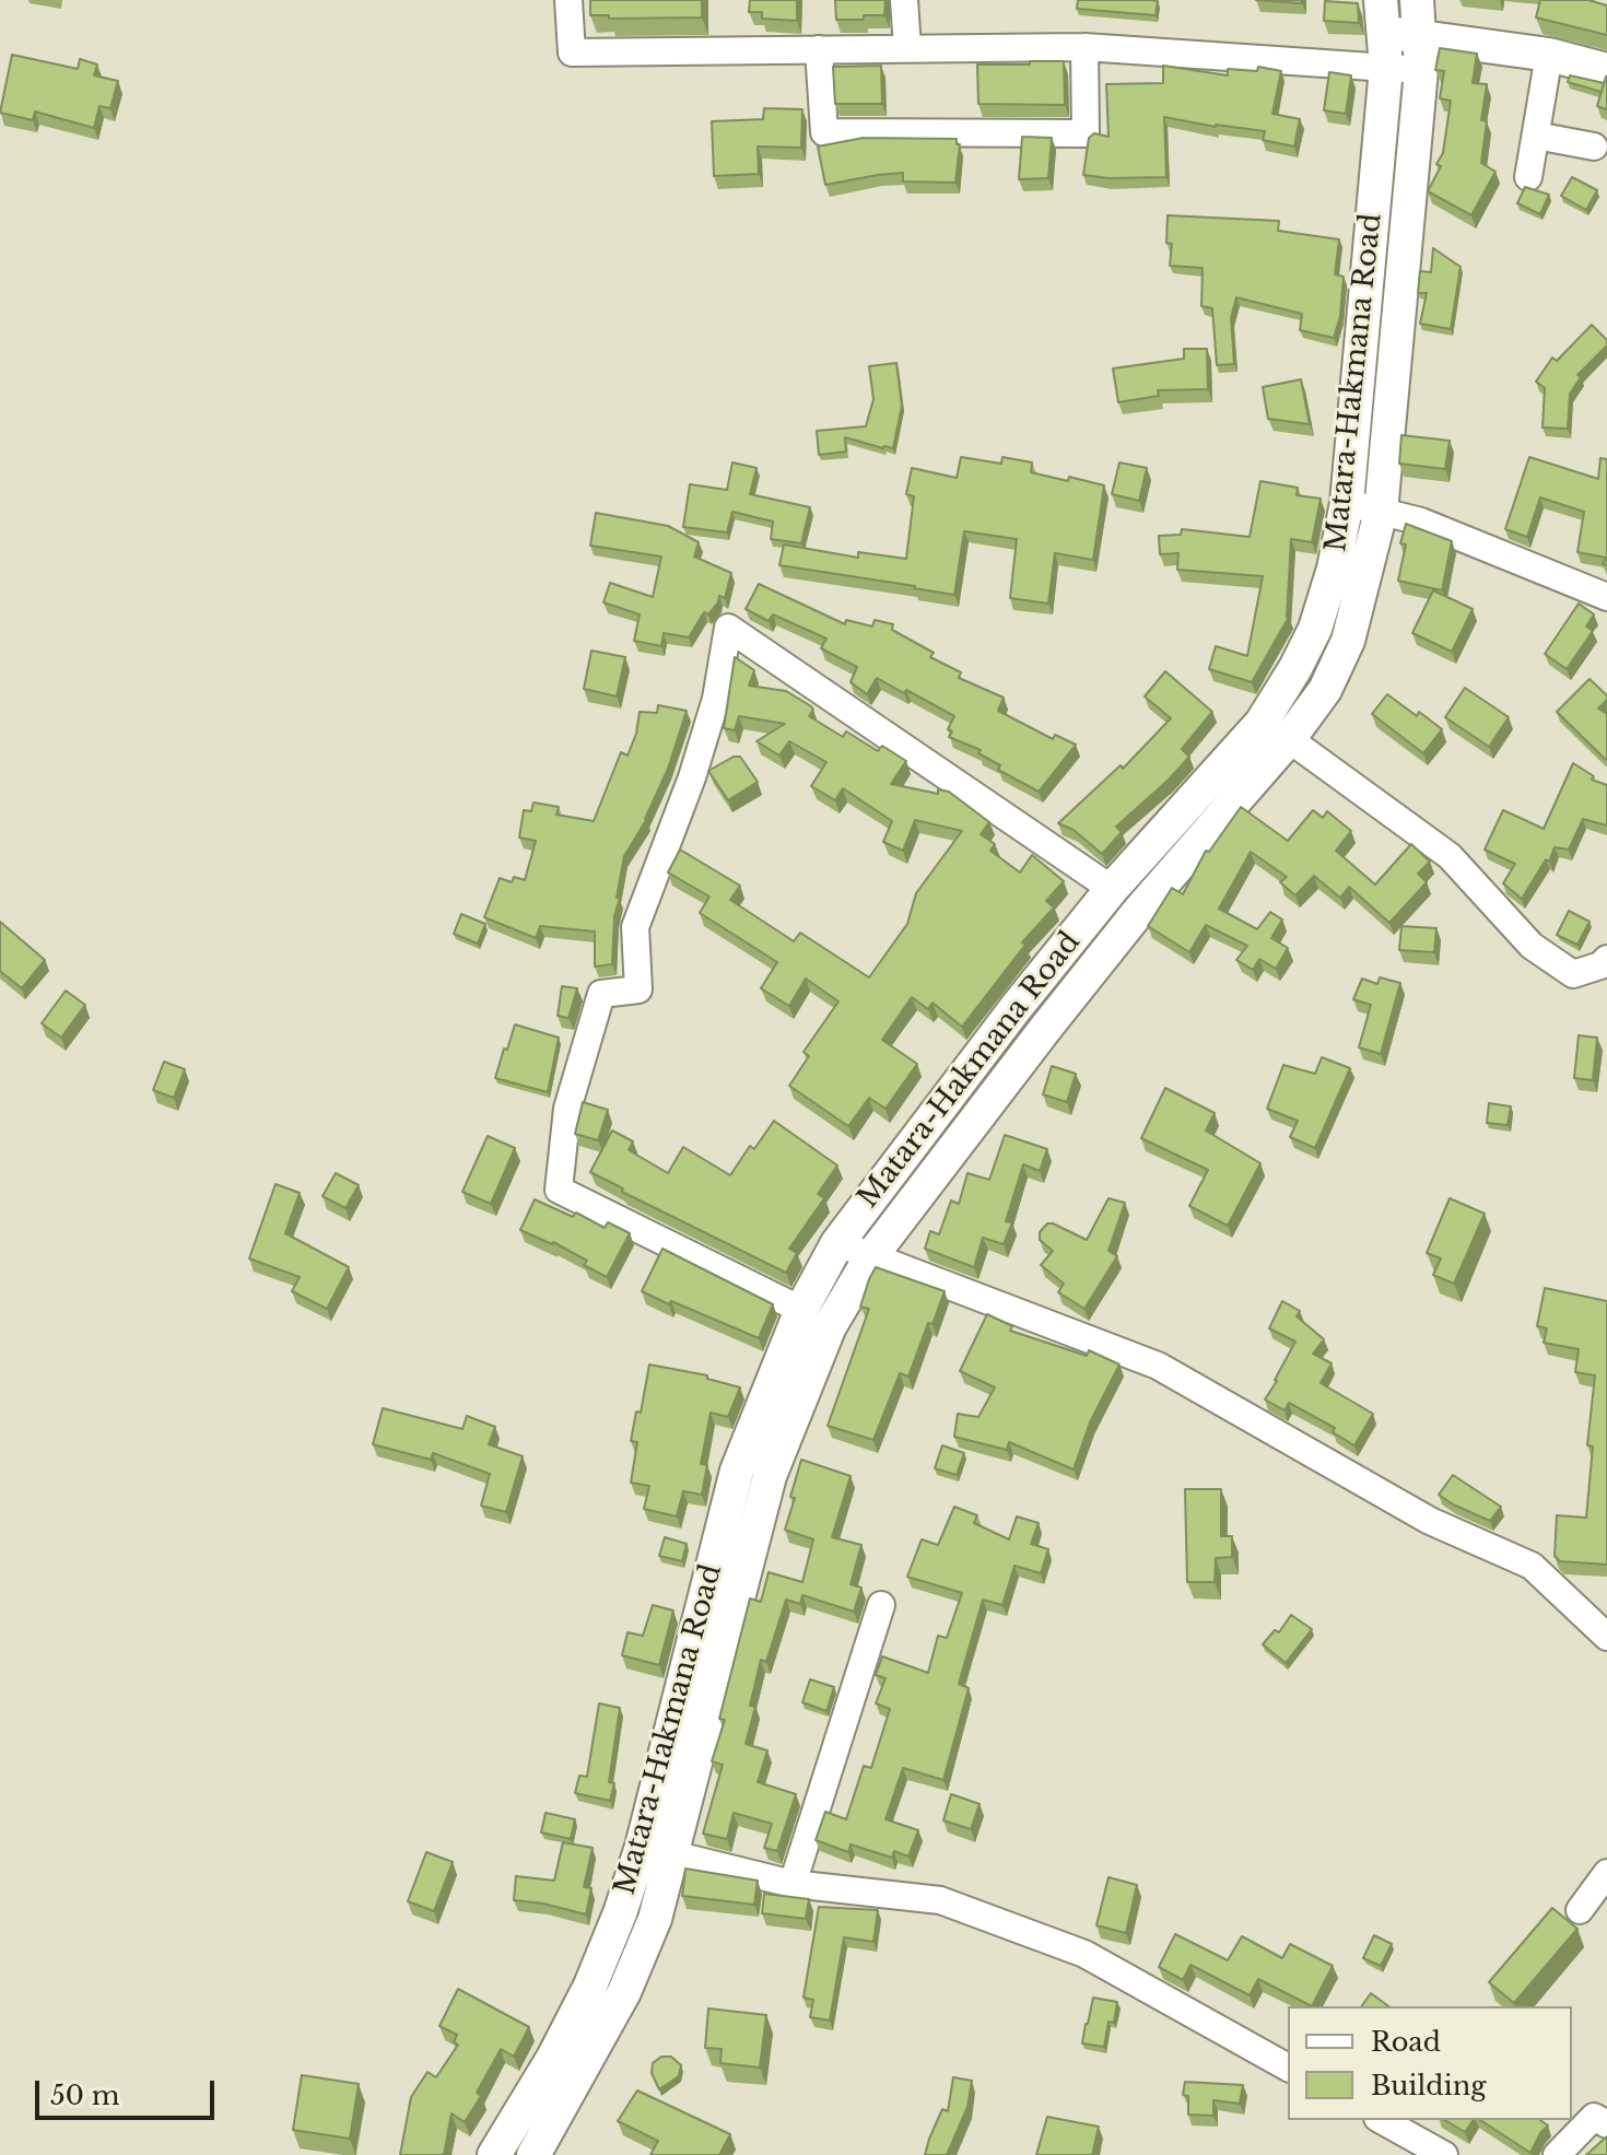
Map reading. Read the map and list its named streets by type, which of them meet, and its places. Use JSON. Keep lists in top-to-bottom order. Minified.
{"streets":{"main road":["Matara-Hakmana Road"]},"legend":["Road","Building"],"scale_bar":"50 m"}
